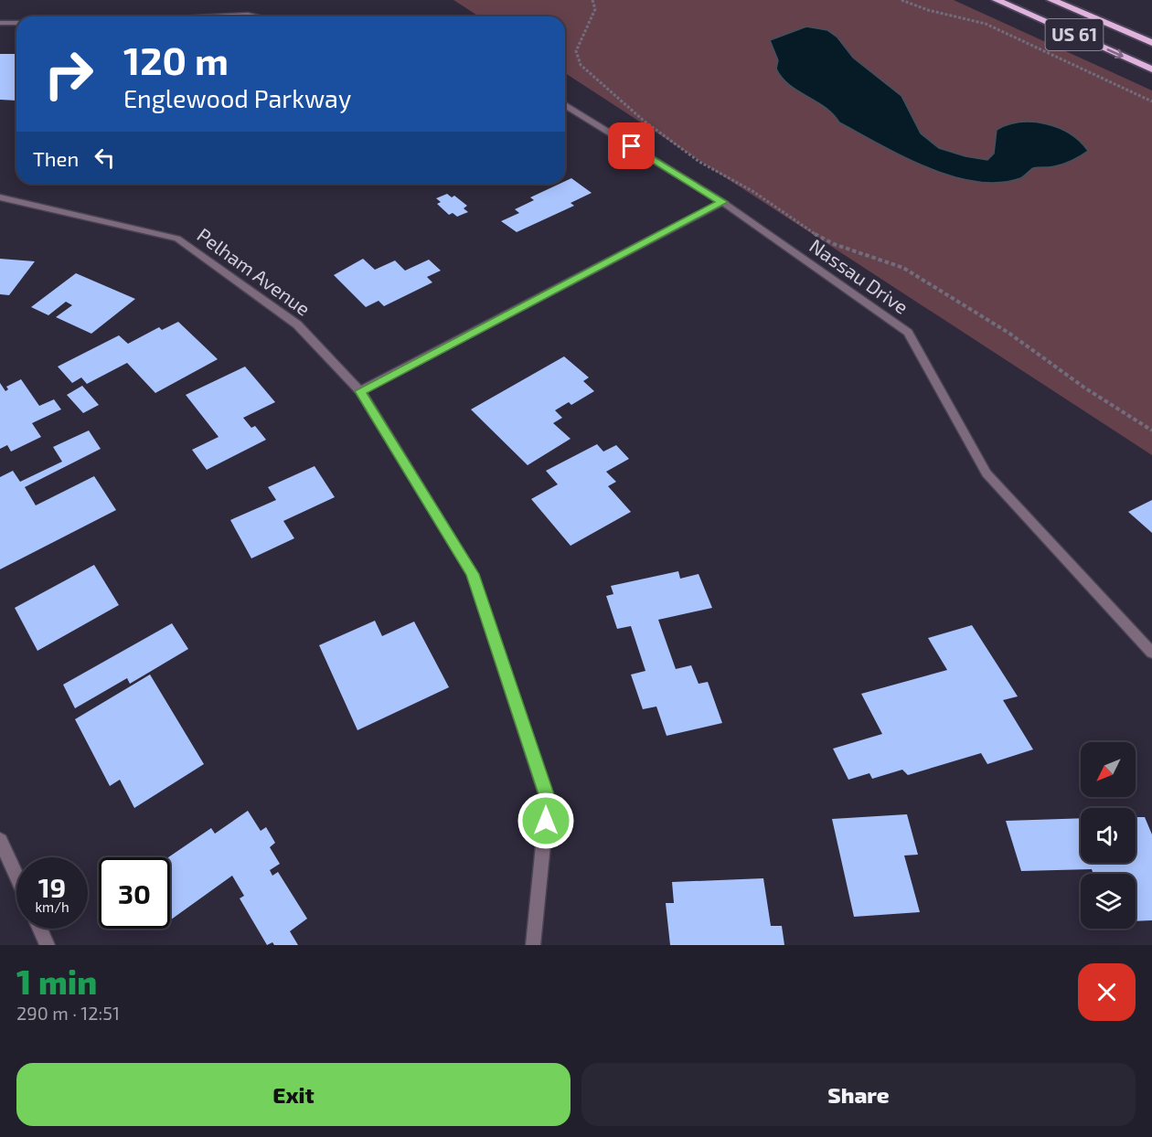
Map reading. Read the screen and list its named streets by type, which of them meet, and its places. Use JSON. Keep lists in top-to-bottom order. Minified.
{"streets":{"highway":["US 61"],"street":["Pelham Avenue","Nassau Drive"]},"north":"bottom left","page":{"turn":["120 m","Englewood Parkway"],"then":"Then","speed":"19 km/h","limit":"30","heading":["1 min","290 m · 12:51"],"buttons":["Exit","Share"]}}
